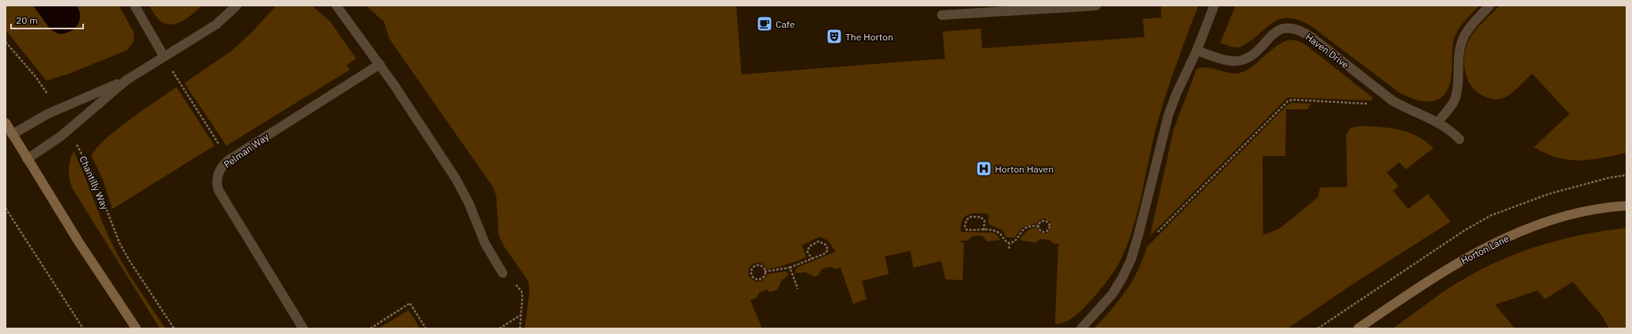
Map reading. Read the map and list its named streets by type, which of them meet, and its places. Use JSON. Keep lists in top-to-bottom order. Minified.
{"streets":{"street":["Haven Drive","Pelman Way","Horton Lane"],"path":["Chantilly Way"]},"places":{"cafe":["Cafe"],"theatre":["The Horton"],"hospital":["Horton Haven"]},"scale_bar":"20 m"}
